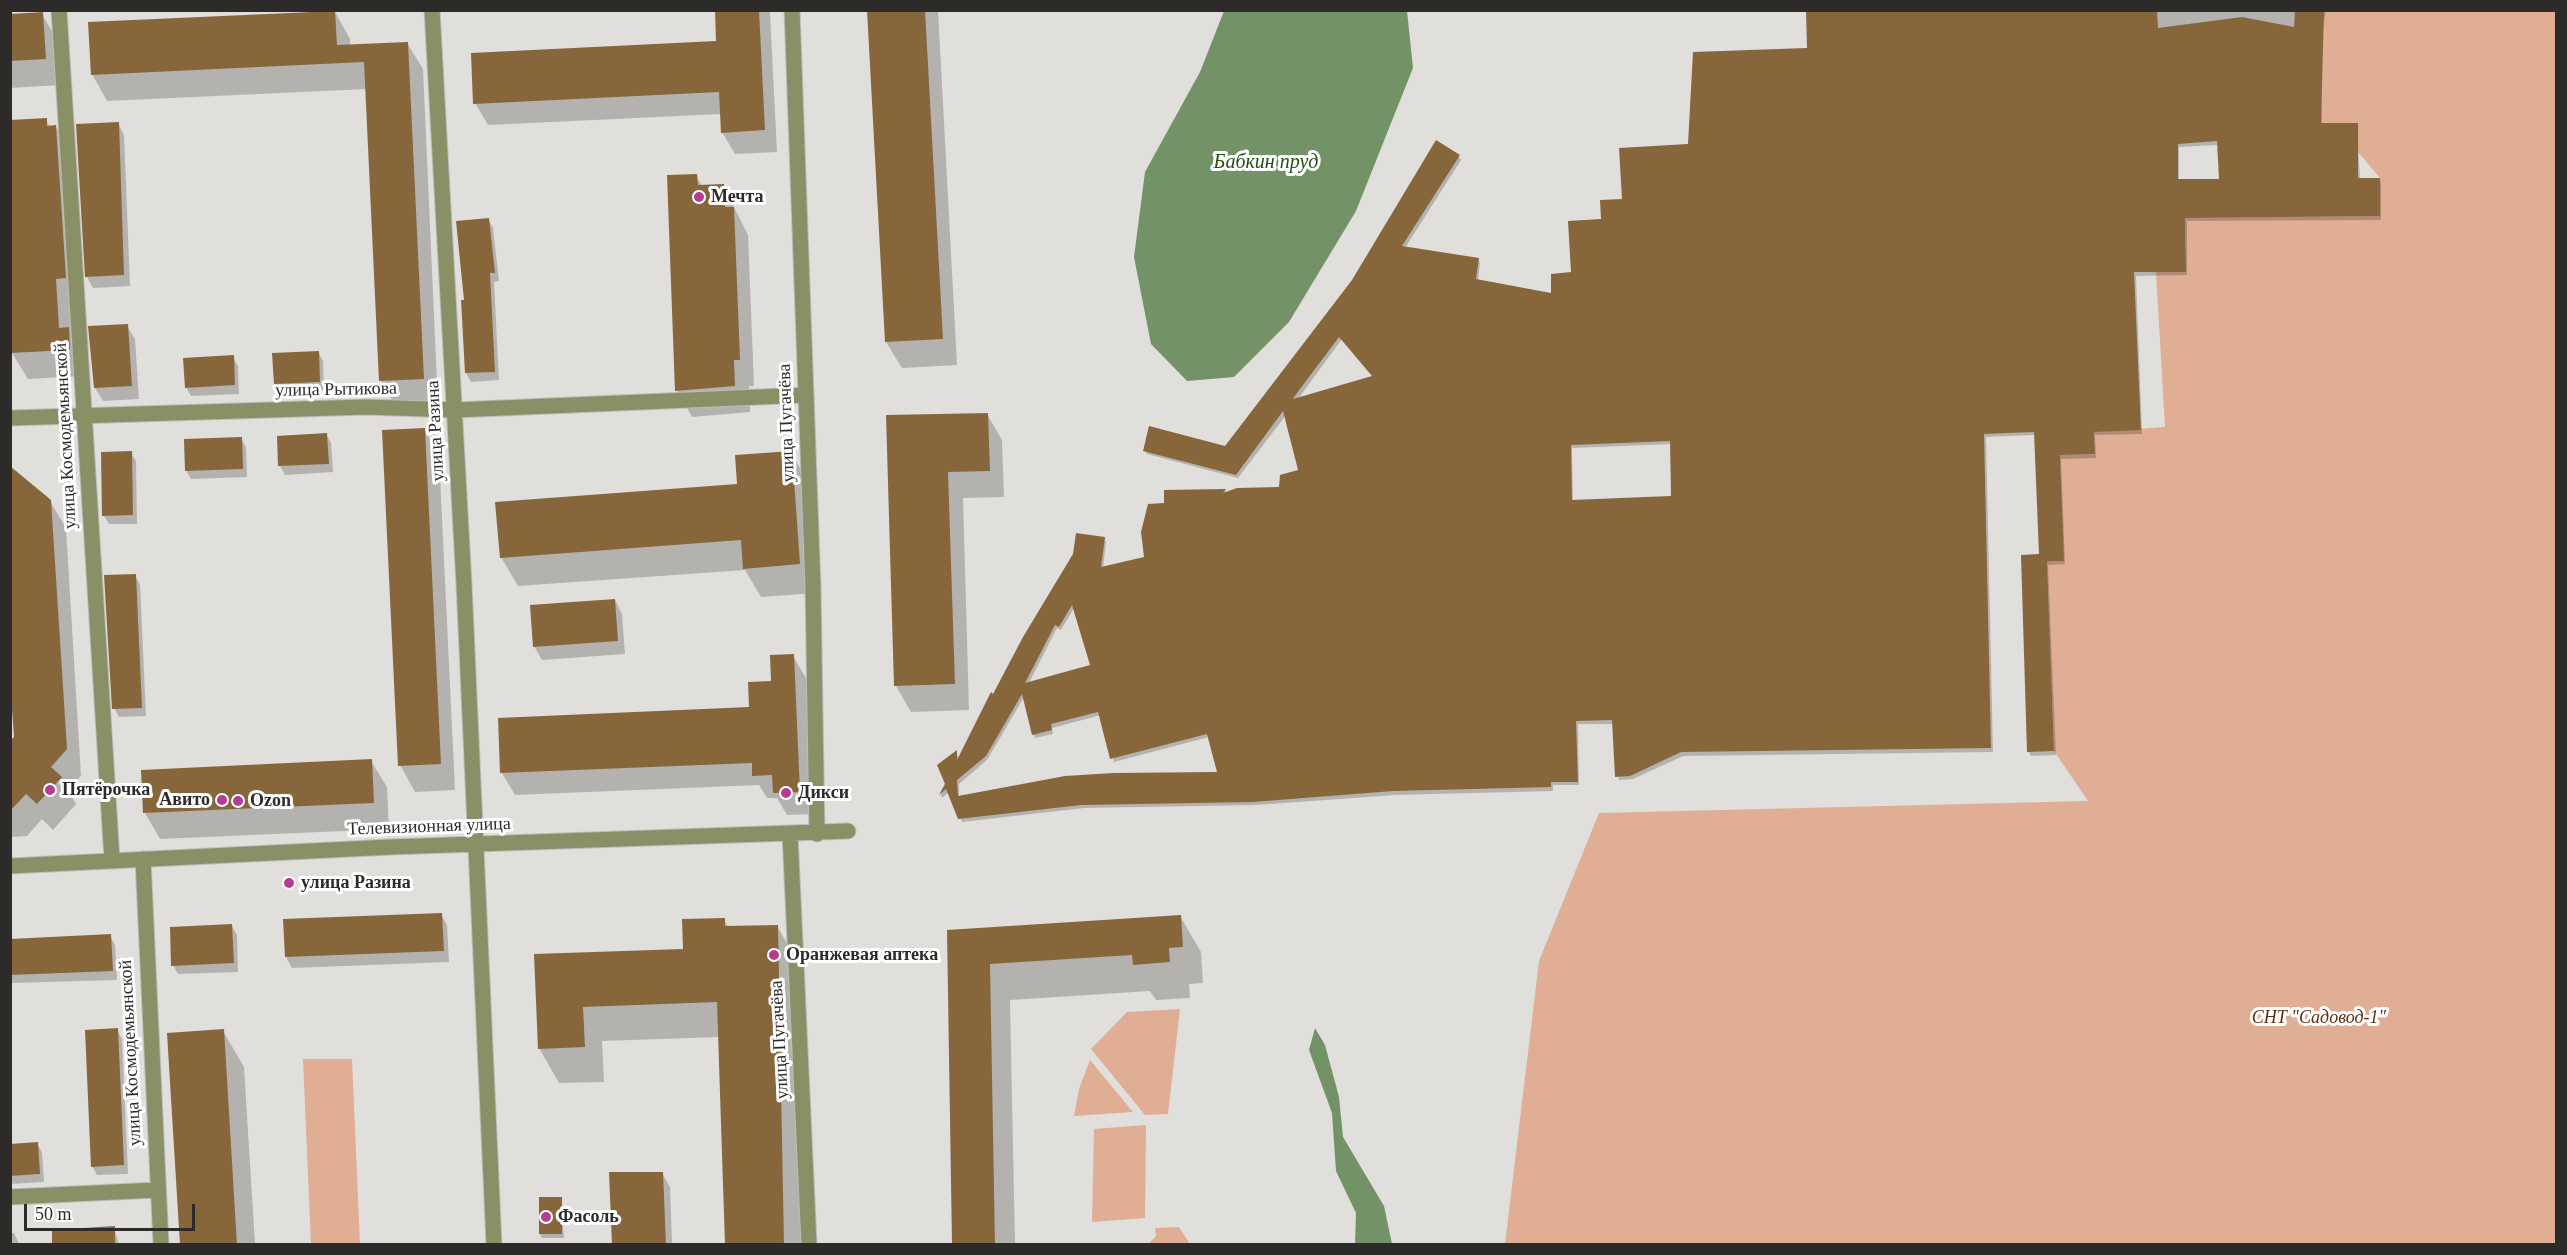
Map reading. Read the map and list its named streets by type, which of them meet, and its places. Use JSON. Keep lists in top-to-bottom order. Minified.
{"streets":{"street":["улица Рытикова","улица Пугачёва","улица Разина","улица Космодемьянской","Телевизионная улица"]},"crossings":[["улица Рытикова","улица Пугачёва"],["улица Рытикова","улица Разина"],["улица Рытикова","улица Космодемьянской"],["улица Пугачёва","Телевизионная улица"],["улица Разина","Телевизионная улица"],["улица Космодемьянской","Телевизионная улица"]],"water":["Бабкин пруд"],"parks":["СНТ \"Садовод-1\""],"places":["Мечта","Пятёрочка","Дикси","Авито","Ozon","улица Разина","Оранжевая аптека","Фасоль"],"scale_bar":"50 m"}
